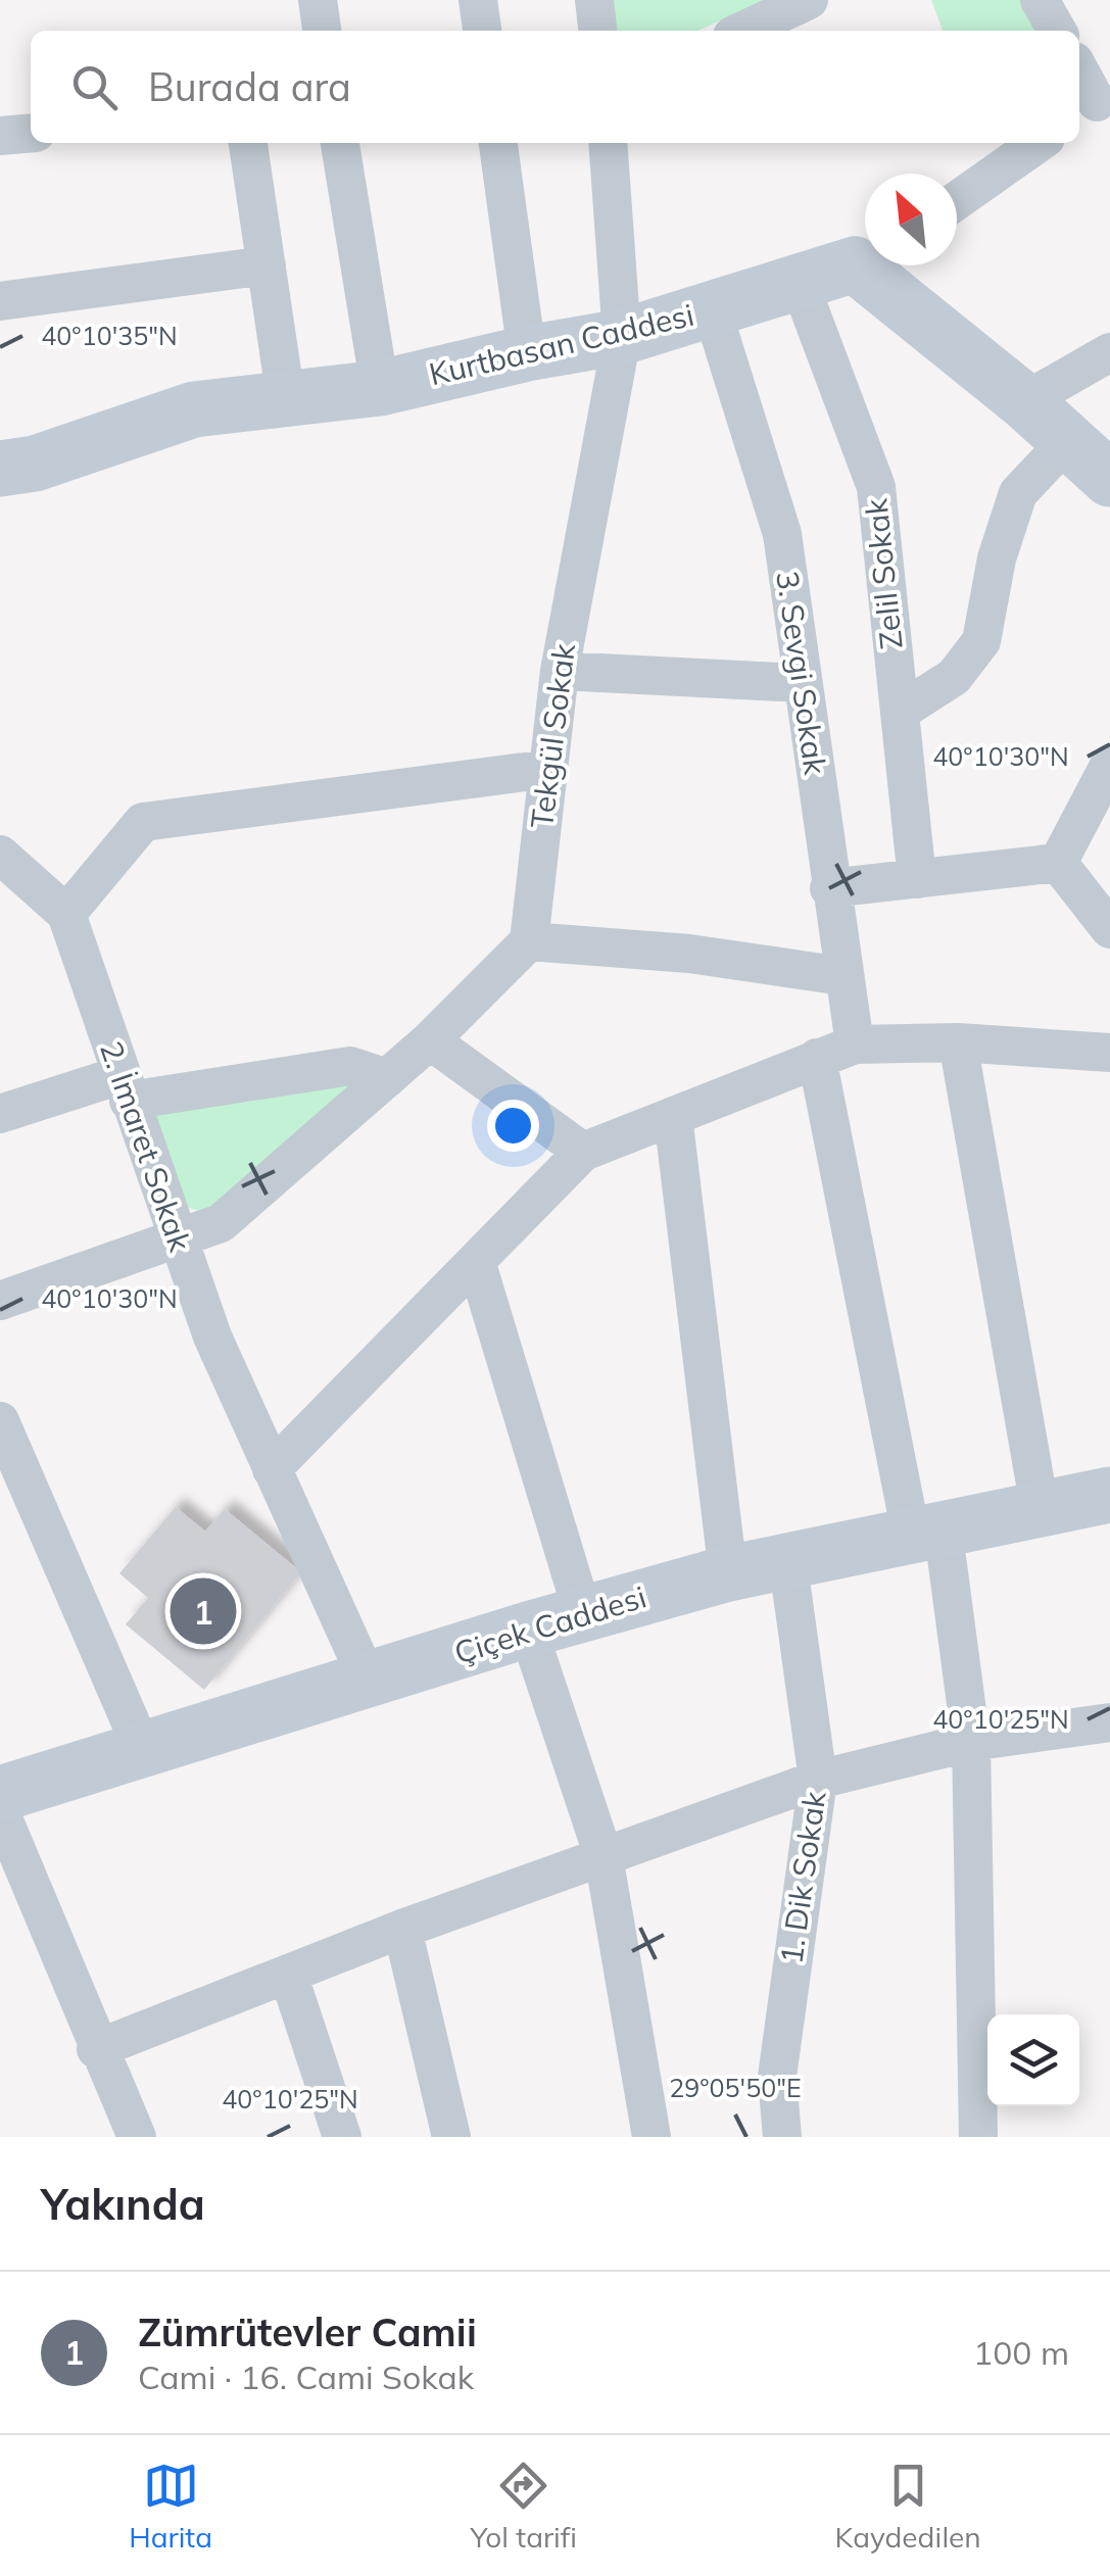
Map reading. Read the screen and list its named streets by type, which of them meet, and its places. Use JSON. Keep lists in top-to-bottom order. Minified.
{"streets":{"main road":["Kurtbasan Caddesi","Çiçek Caddesi"],"street":["Zelil Sokak","3. Sevgi Sokak","Tekgül Sokak","2. İmaret Sokak","1. Dik Sokak"]},"crossings":[["Kurtbasan Caddesi","Zelil Sokak"],["Kurtbasan Caddesi","3. Sevgi Sokak"],["Kurtbasan Caddesi","Tekgül Sokak"],["2. İmaret Sokak","Çiçek Caddesi"],["Çiçek Caddesi","1. Dik Sokak"]],"north":"top left","page":{"search":"Burada ara","pins":"1","heading":"Yakında","list":[{"mark":"1","name":"Zümrütevler Camii","note":"Cami · 16. Cami Sokak","value":"100 m"}],"nav":["Harita","Yol tarifi","Kaydedilen"]},"coordinates":["40°10'35\"N","40°10'30\"N","40°10'25\"N","29°05'50\"E"]}
